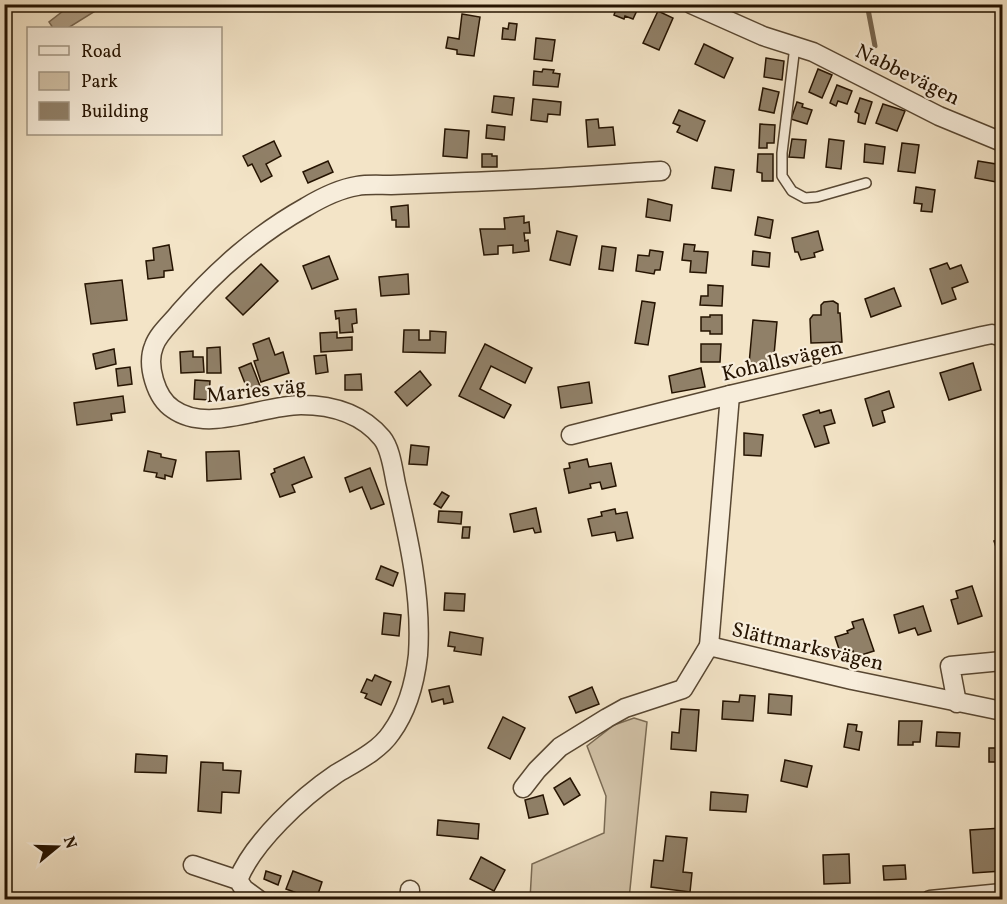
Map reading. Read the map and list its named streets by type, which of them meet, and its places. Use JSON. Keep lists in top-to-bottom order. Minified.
{"streets":{"street":["Nabbevägen","Kohallsvägen","Maries väg","Slättmarksvägen"]},"legend":["Road","Park","Building"],"north":"right"}
